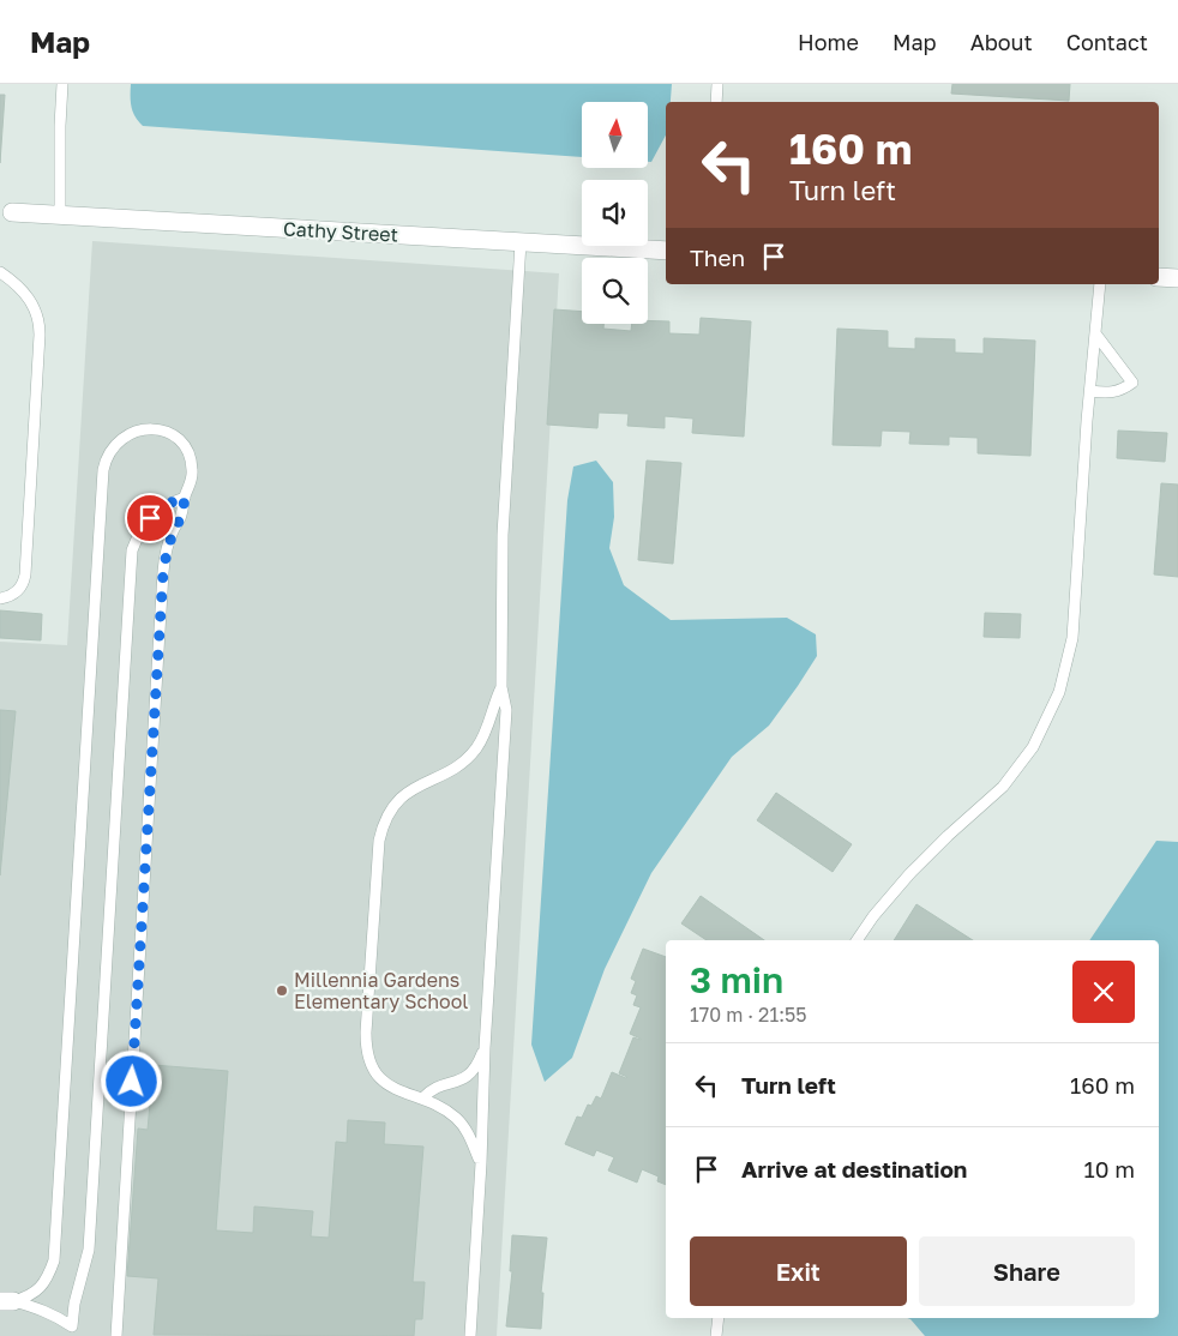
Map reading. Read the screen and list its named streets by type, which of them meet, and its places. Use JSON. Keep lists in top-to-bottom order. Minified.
{"streets":{"street":["Cathy Street"]},"places":["Millennia Gardens Elementary School"],"north":"top","page":{"header":"Map","nav":["Home","Map","About","Contact"],"turn":["160 m","Turn left"],"then":"Then","heading":["3 min","170 m · 21:55"],"list":[{"name":"Turn left","value":"160 m"},{"name":"Arrive at destination","value":"10 m"}],"buttons":["Exit","Share"]}}
